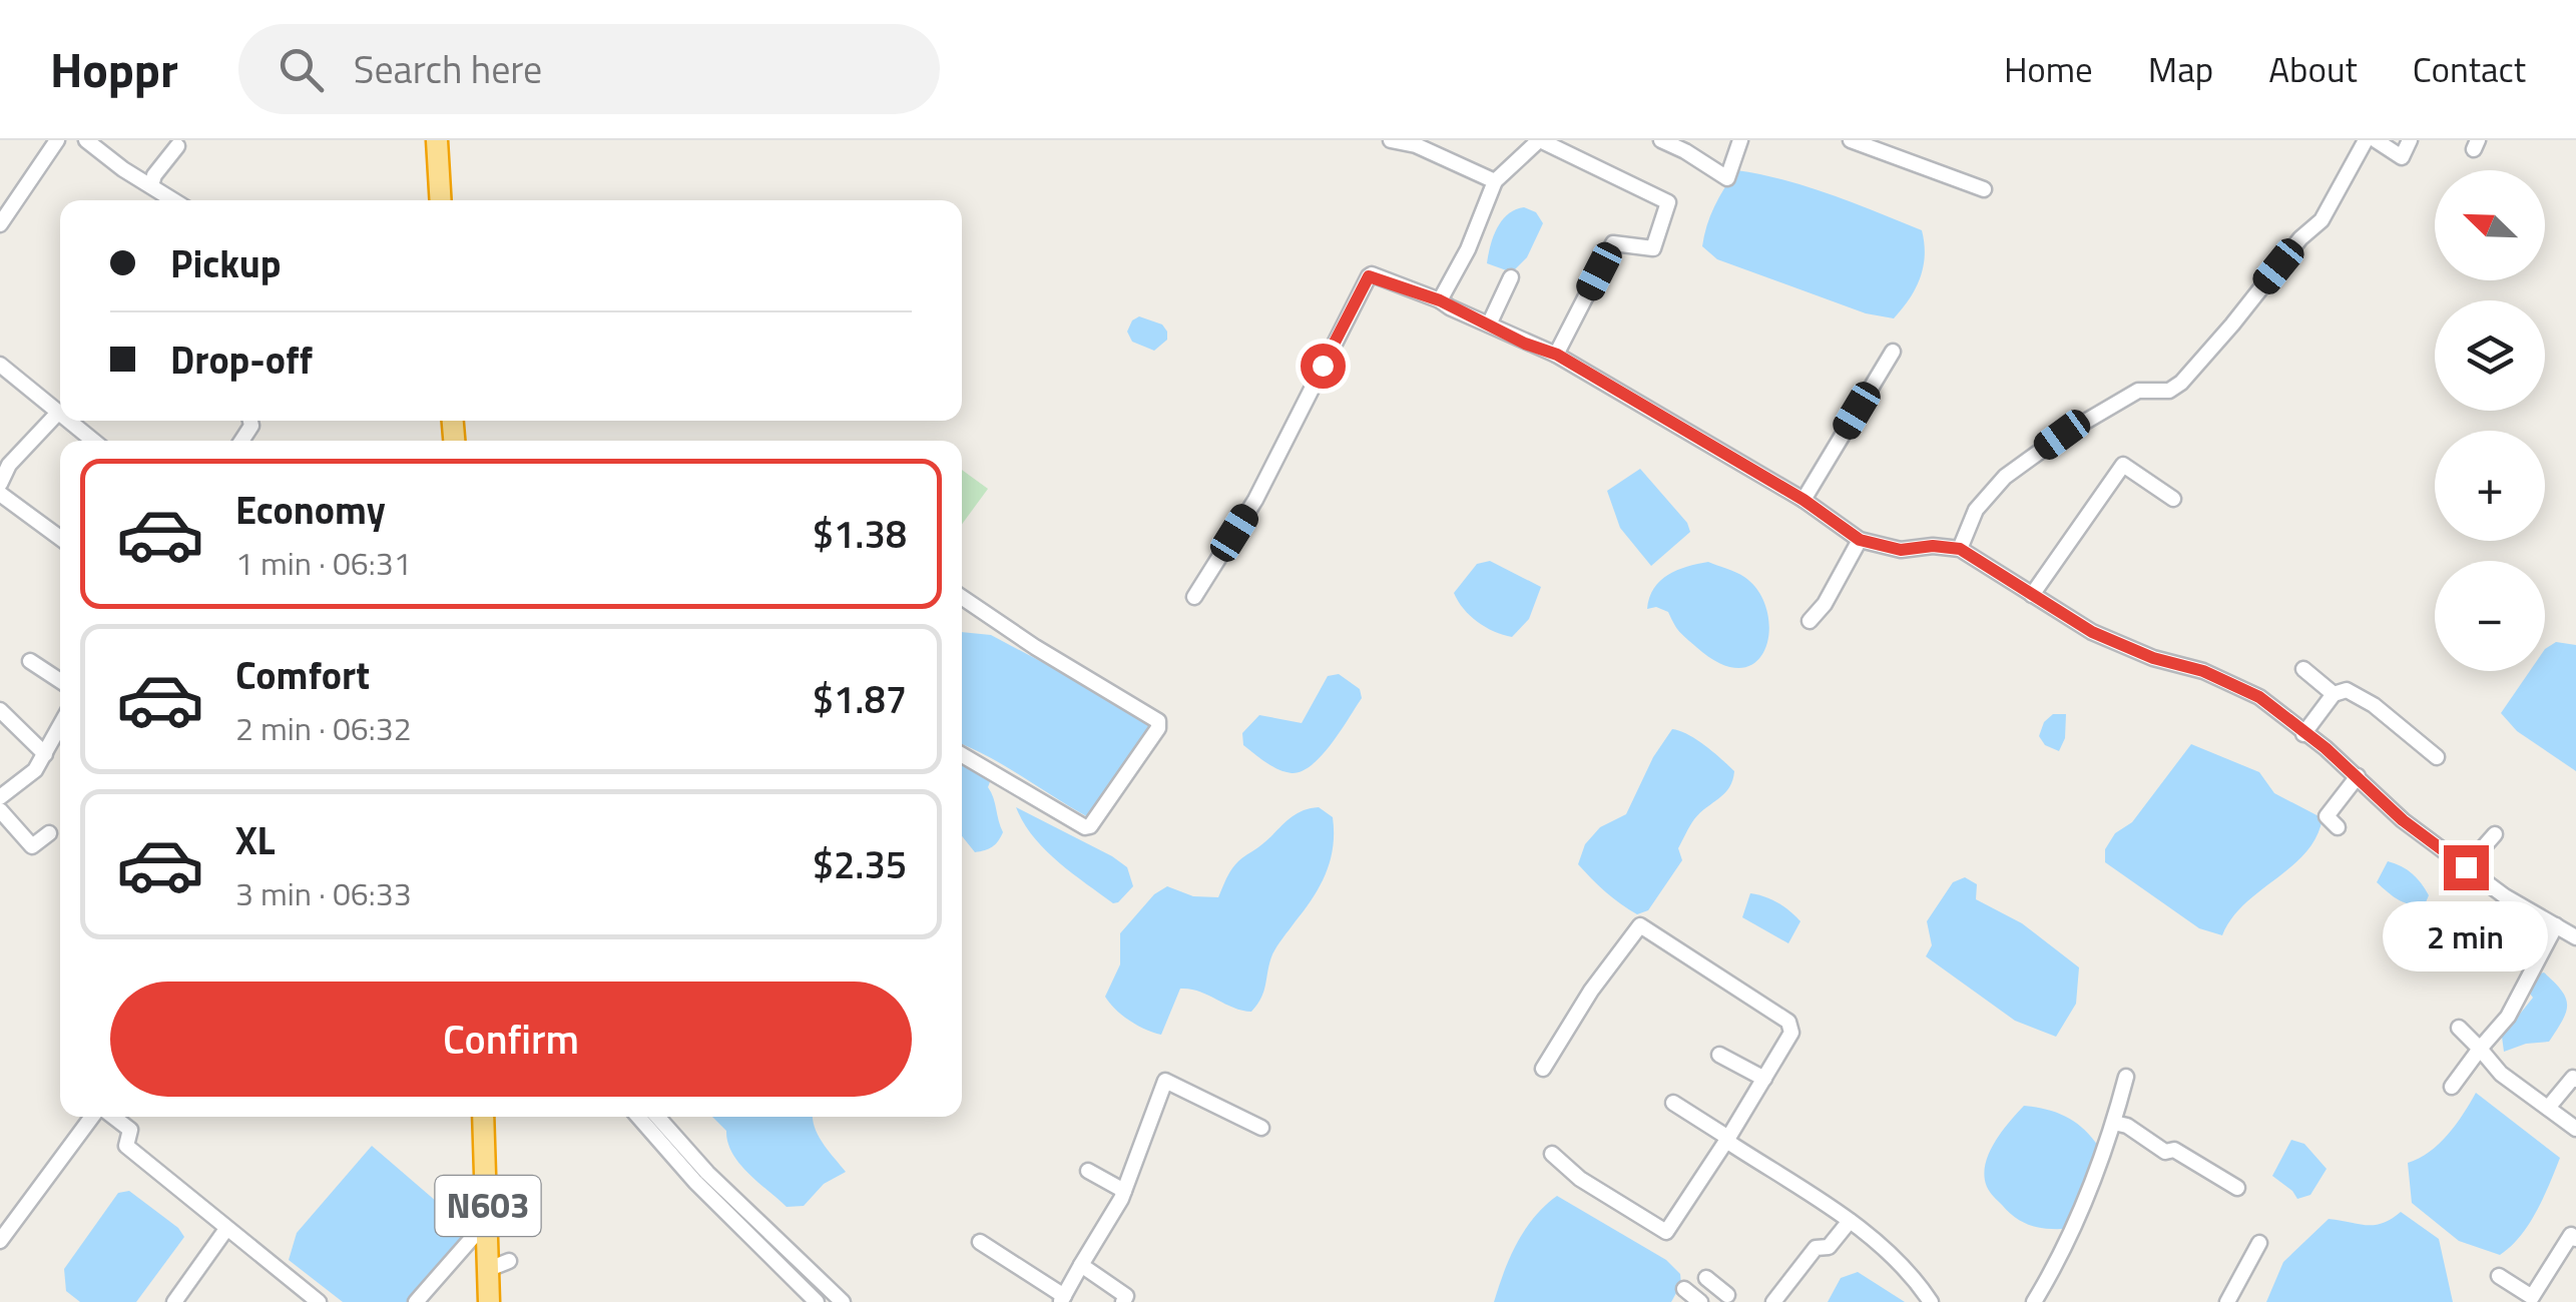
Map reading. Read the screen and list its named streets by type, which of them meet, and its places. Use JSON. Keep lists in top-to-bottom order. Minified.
{"streets":{"highway":["N603"]},"north":"top left","page":{"header":"Hoppr","search":"Search here","nav":["Home","Map","About","Contact"],"map_buttons":["+","−"],"banner":["Pickup","Drop-off"],"list":[{"name":"Economy","note":"1 min · 06:31","value":"$1.38"},{"name":"Comfort","note":"2 min · 06:32","value":"$1.87"},{"name":"XL","note":"3 min · 06:33","value":"$2.35"}],"bubble":"2 min","buttons":"Confirm"}}
